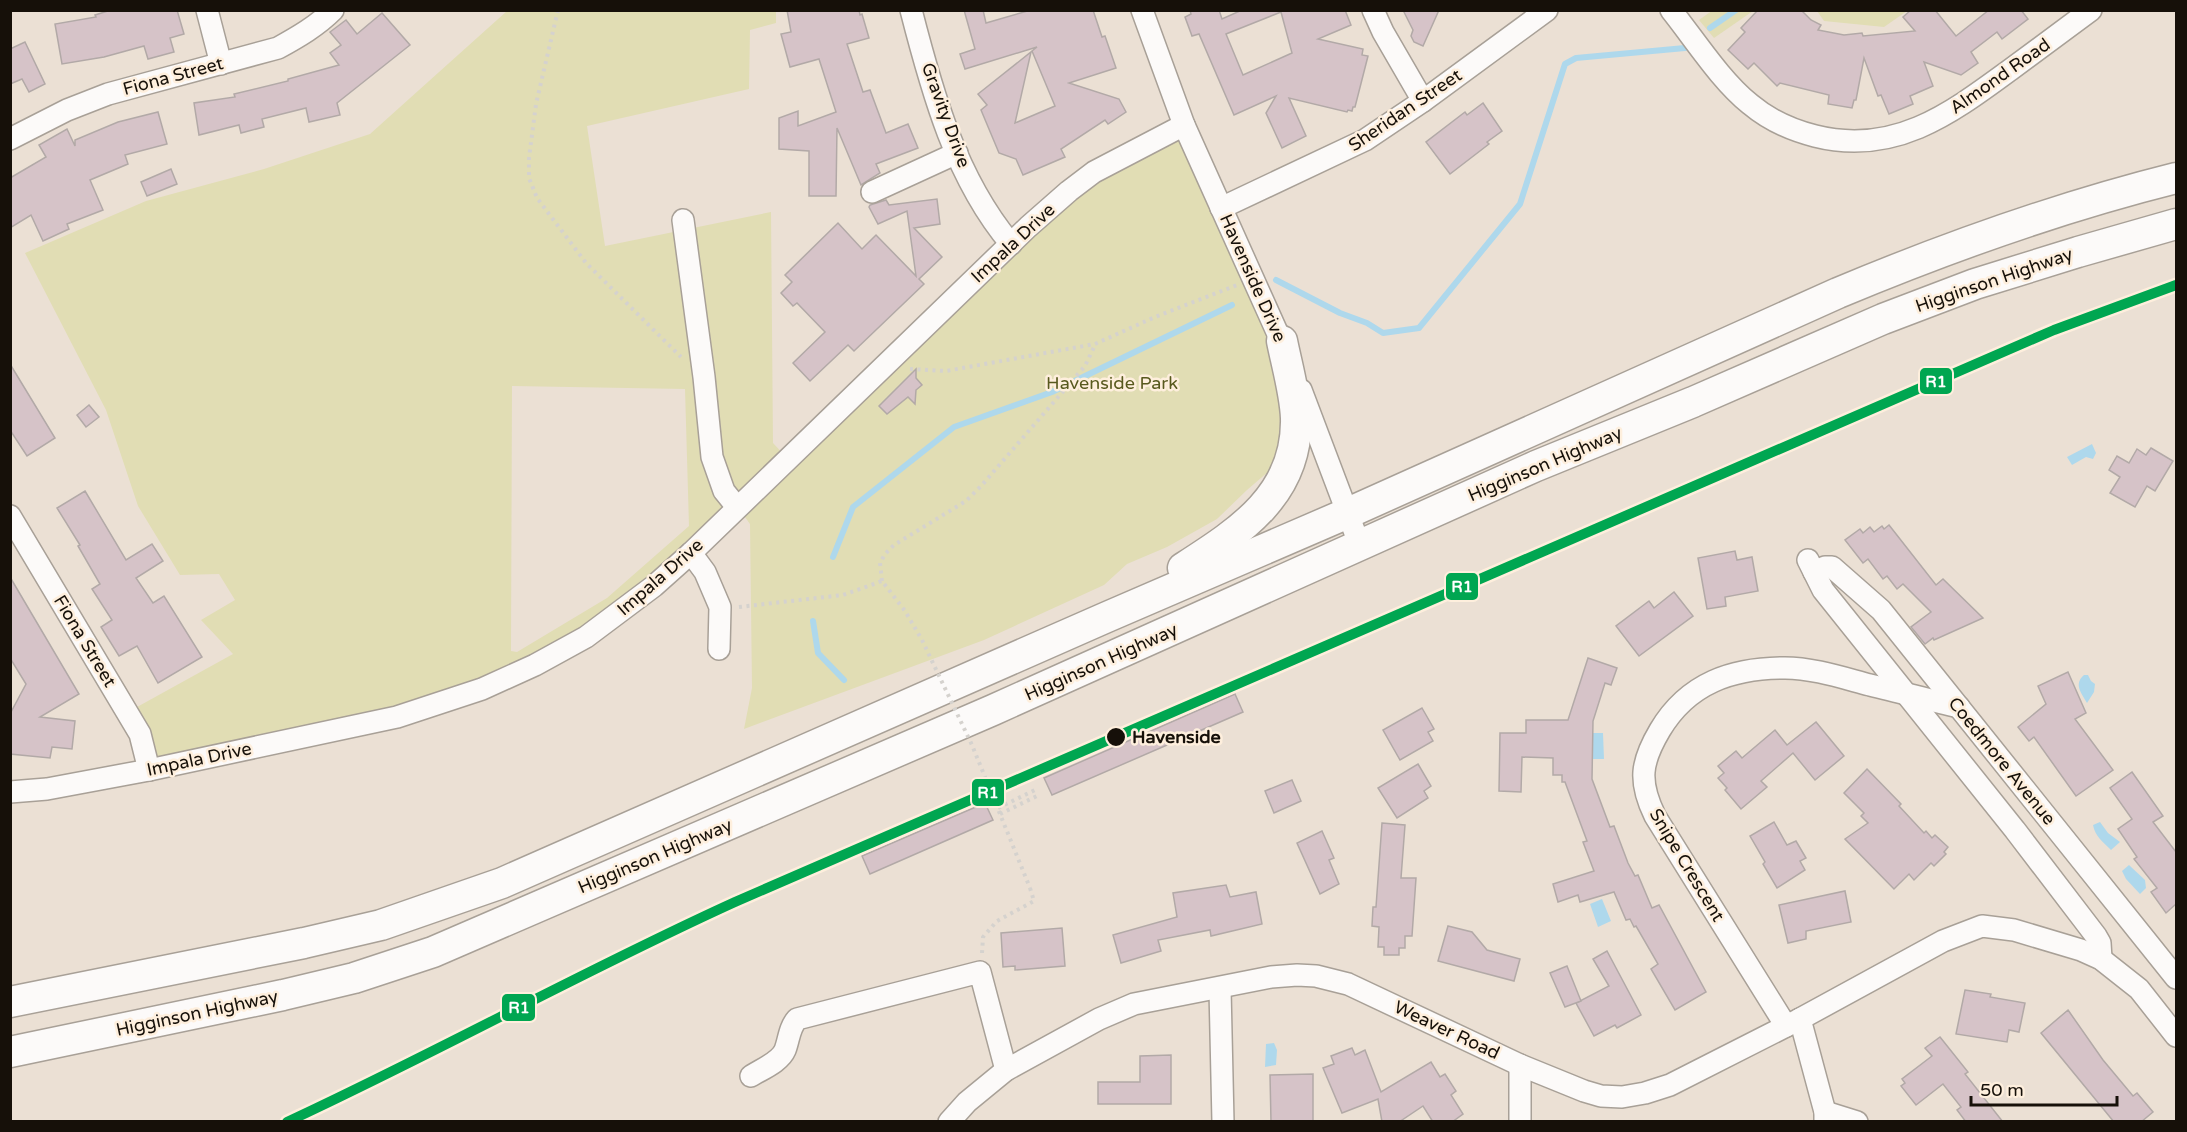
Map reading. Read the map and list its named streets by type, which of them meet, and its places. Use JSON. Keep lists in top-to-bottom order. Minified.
{"streets":{"highway":["Higginson Highway"],"street":["Fiona Street","Almond Road","Sheridan Street","Gravity Drive","Impala Drive","Havenside Drive","Coedmore Avenue","Snipe Crescent","Weaver Road"]},"crossings":[["Fiona Street","Impala Drive"],["Sheridan Street","Havenside Drive"],["Gravity Drive","Impala Drive"],["Impala Drive","Havenside Drive"],["Havenside Drive","Higginson Highway"],["Coedmore Avenue","Snipe Crescent"],["Snipe Crescent","Weaver Road"]],"parks":["Havenside Park"],"places":["Havenside"],"lines":["transit line R1"],"scale_bar":"50 m"}
